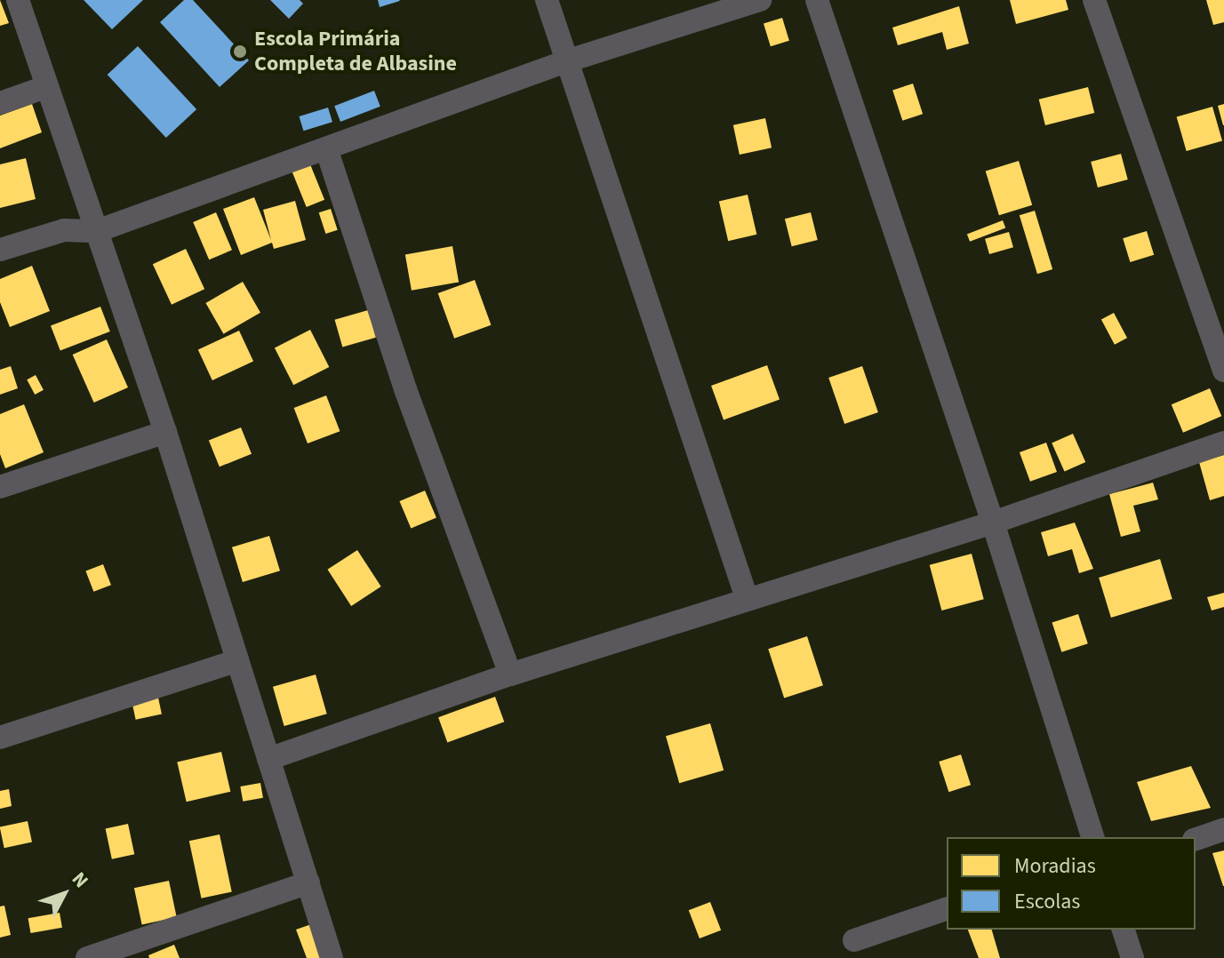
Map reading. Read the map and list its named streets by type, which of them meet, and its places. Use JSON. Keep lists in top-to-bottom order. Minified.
{"places":["Escola Primária Completa de Albasine"],"legend":["Moradias","Escolas"],"north":"top right"}
